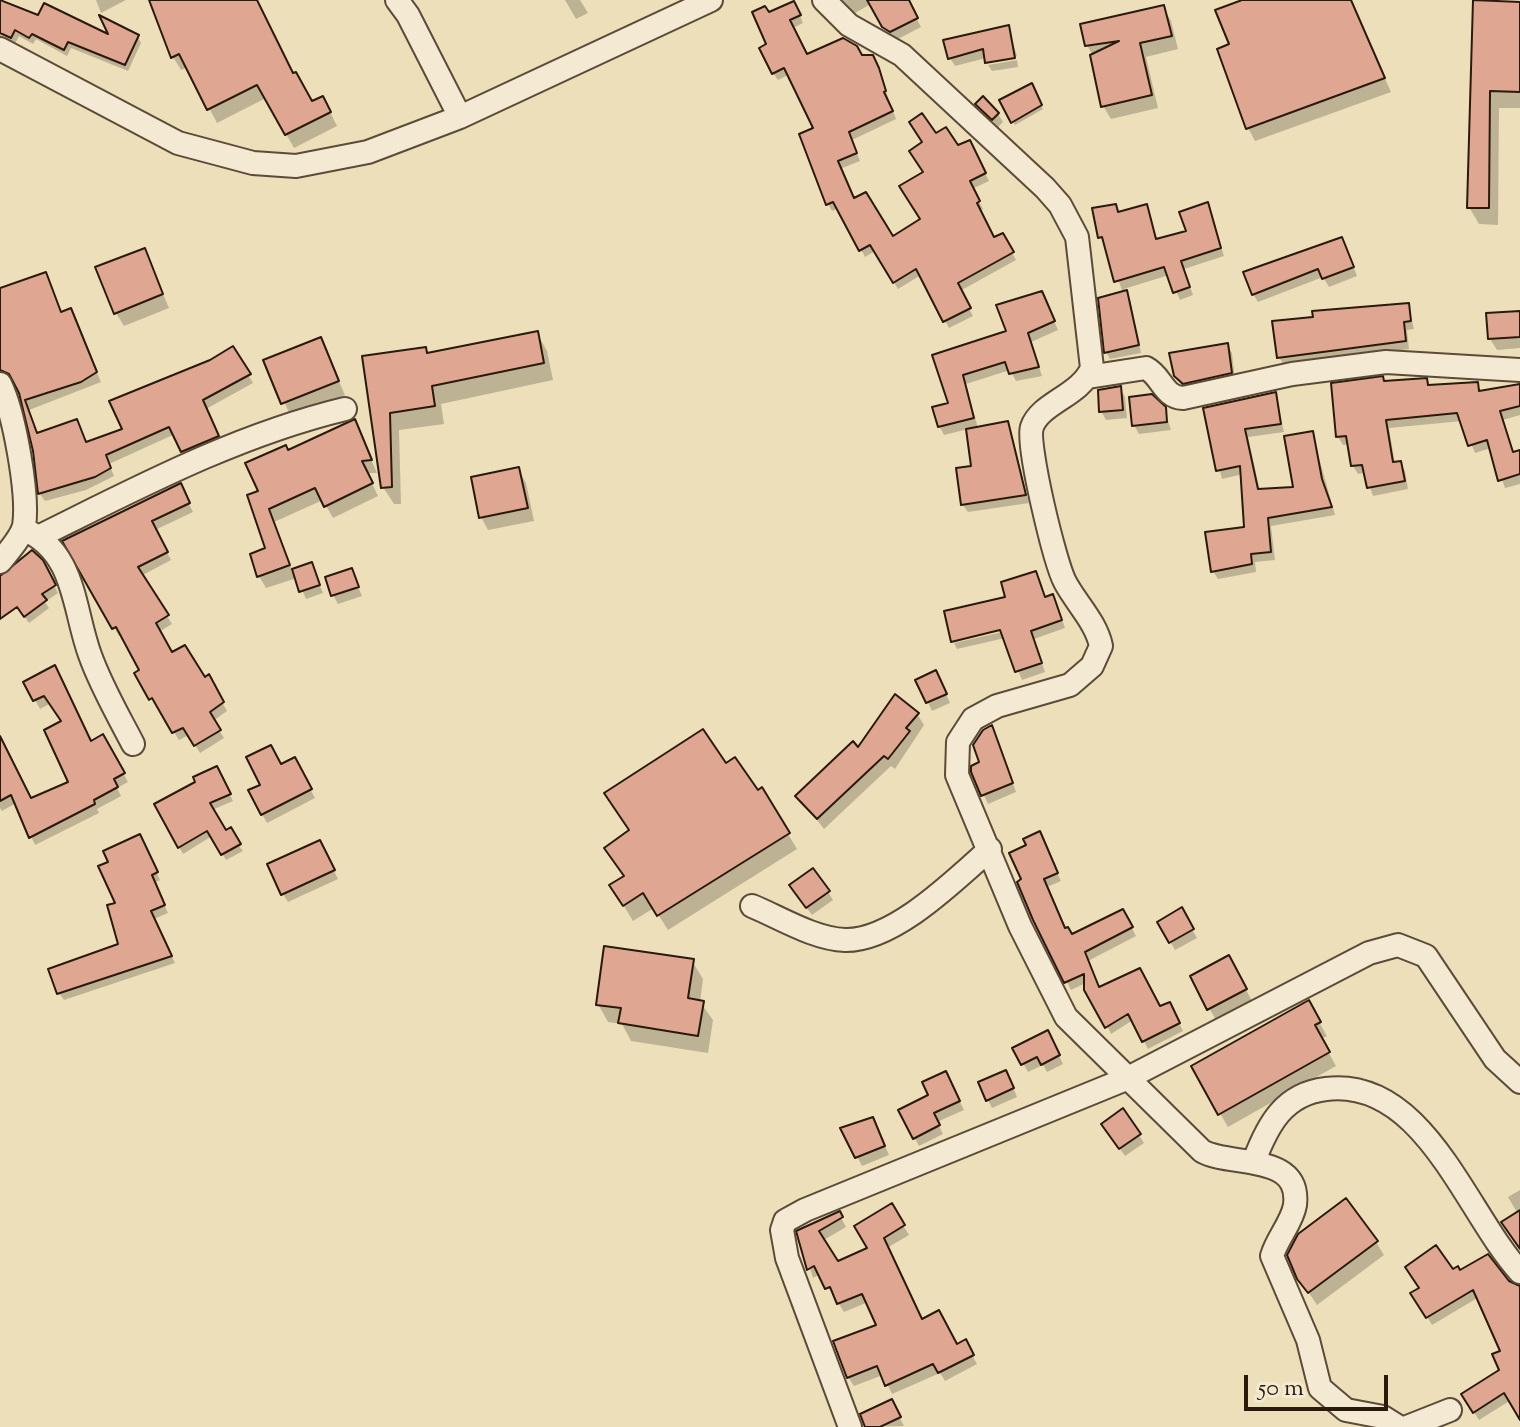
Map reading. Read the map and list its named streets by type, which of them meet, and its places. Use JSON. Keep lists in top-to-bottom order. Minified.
{"scale_bar":"50 m"}
